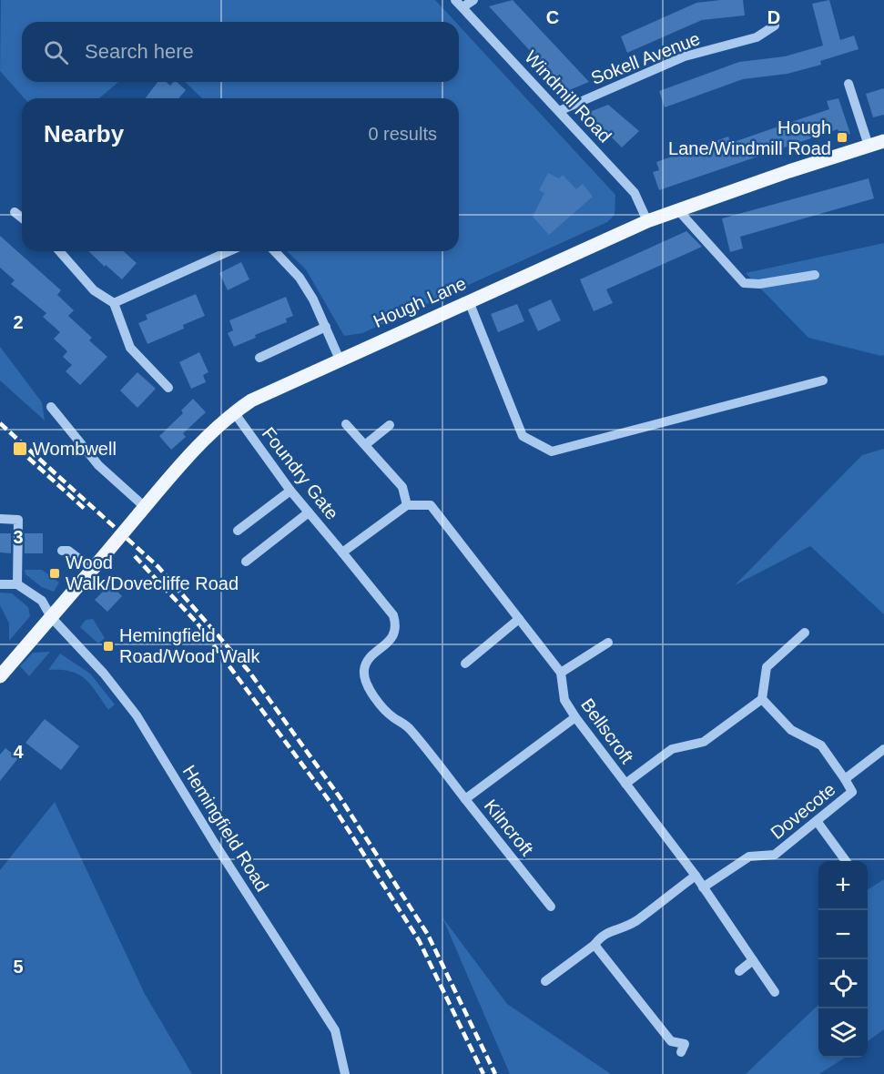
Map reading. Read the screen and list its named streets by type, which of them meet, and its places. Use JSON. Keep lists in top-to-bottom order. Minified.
{"streets":{"main road":["Hough Lane"],"street":["Sokell Avenue","Windmill Road","Foundry Gate","Bellscroft","Dovecote","Kilncroft","Hemingfield Road"]},"crossings":[["Sokell Avenue","Windmill Road"],["Windmill Road","Hough Lane"],["Hough Lane","Foundry Gate"],["Hough Lane","Hemingfield Road"],["Foundry Gate","Kilncroft"],["Bellscroft","Dovecote"],["Bellscroft","Kilncroft"]],"places":{"transit":["Hough Lane/Windmill Road","Wombwell","Wood Walk/Dovecliffe Road","Hemingfield Road/Wood Walk"]},"page":{"search":"Search here","heading":["Nearby","0 results"],"map_buttons":["+","−"]},"grid":{"columns":["C","D"],"rows":["2","3","4","5"]}}
